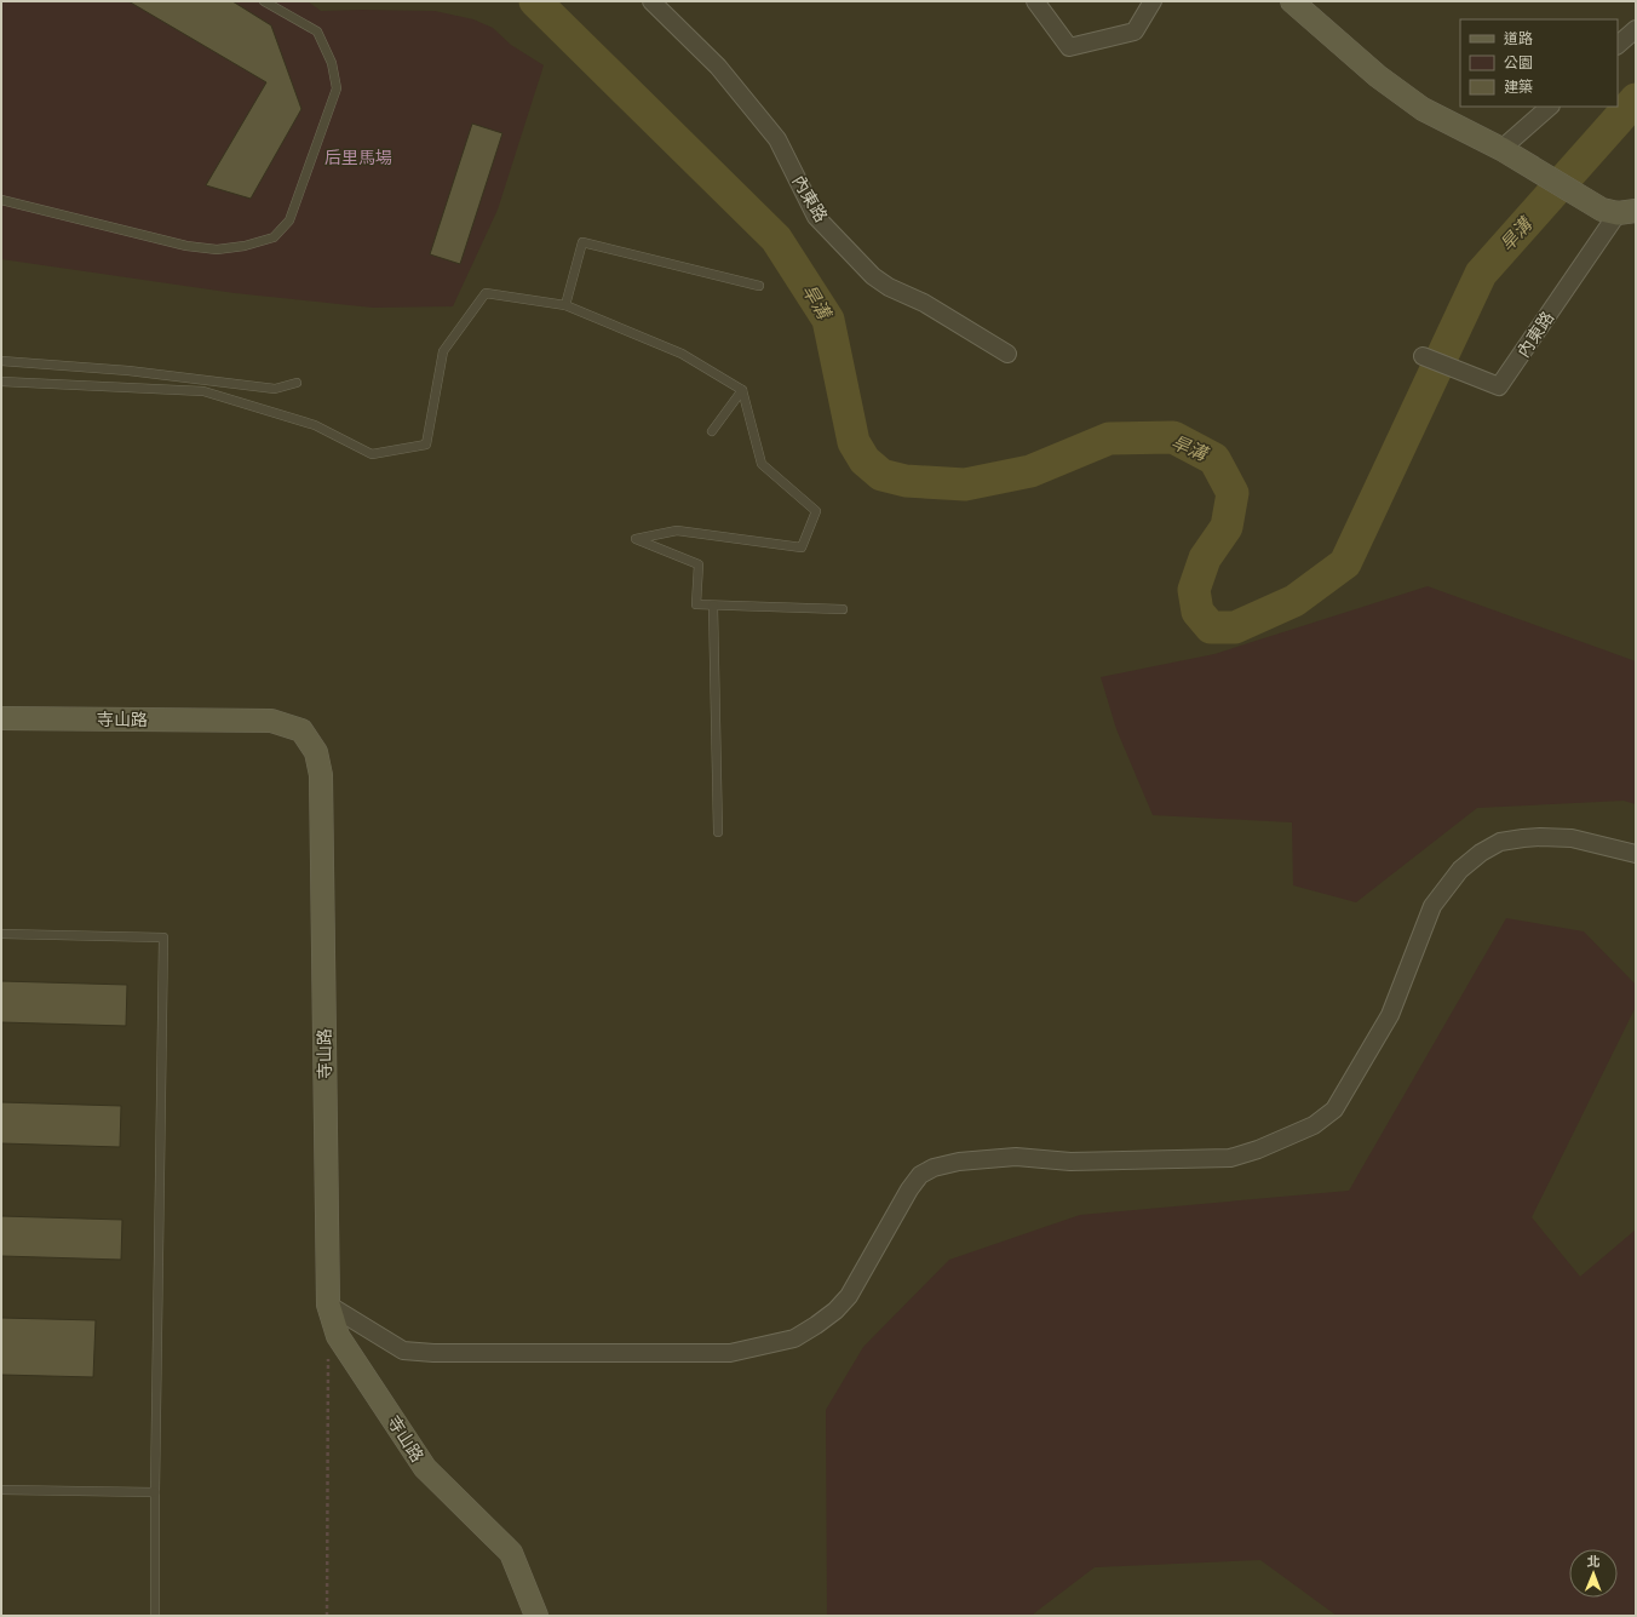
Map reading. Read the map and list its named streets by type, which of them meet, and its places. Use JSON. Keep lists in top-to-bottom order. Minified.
{"streets":{"street":["內東路","寺山路"]},"water":["旱溝"],"parks":["后里馬場"],"legend":["道路","公園","建築"],"north":"top"}
